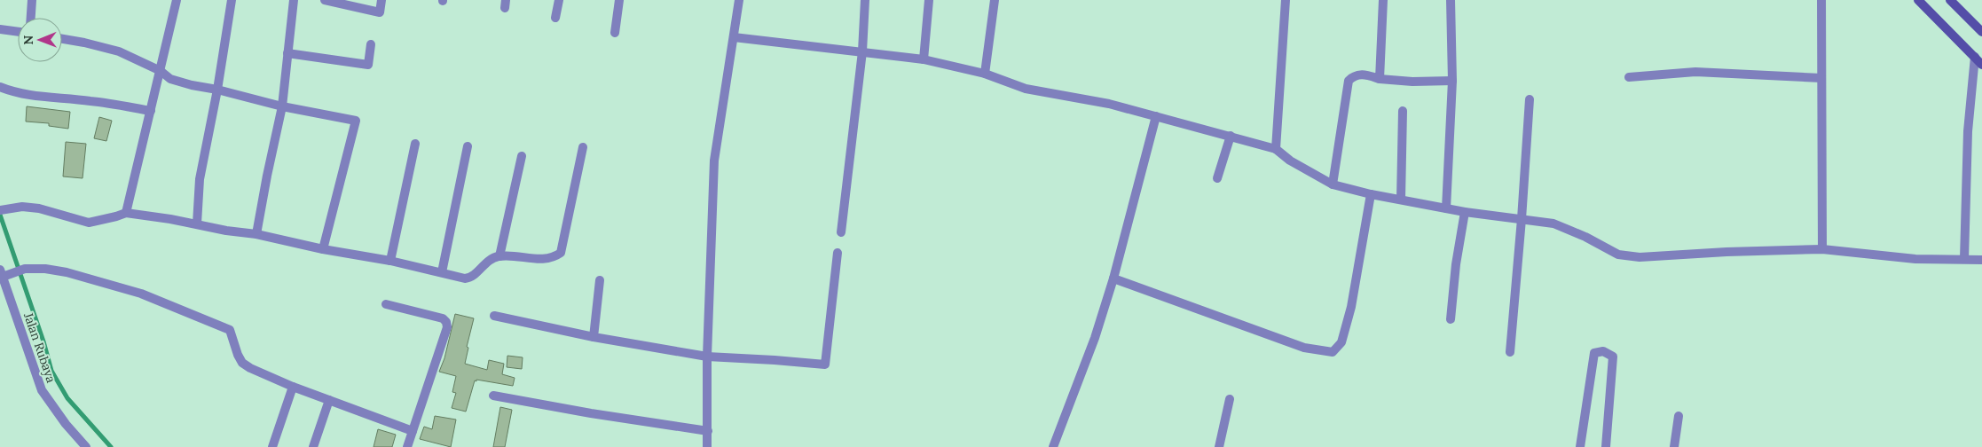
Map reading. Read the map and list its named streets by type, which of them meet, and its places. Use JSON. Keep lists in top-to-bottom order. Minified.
{"streets":{"street":["Jalan Rubaya"]},"north":"left"}
